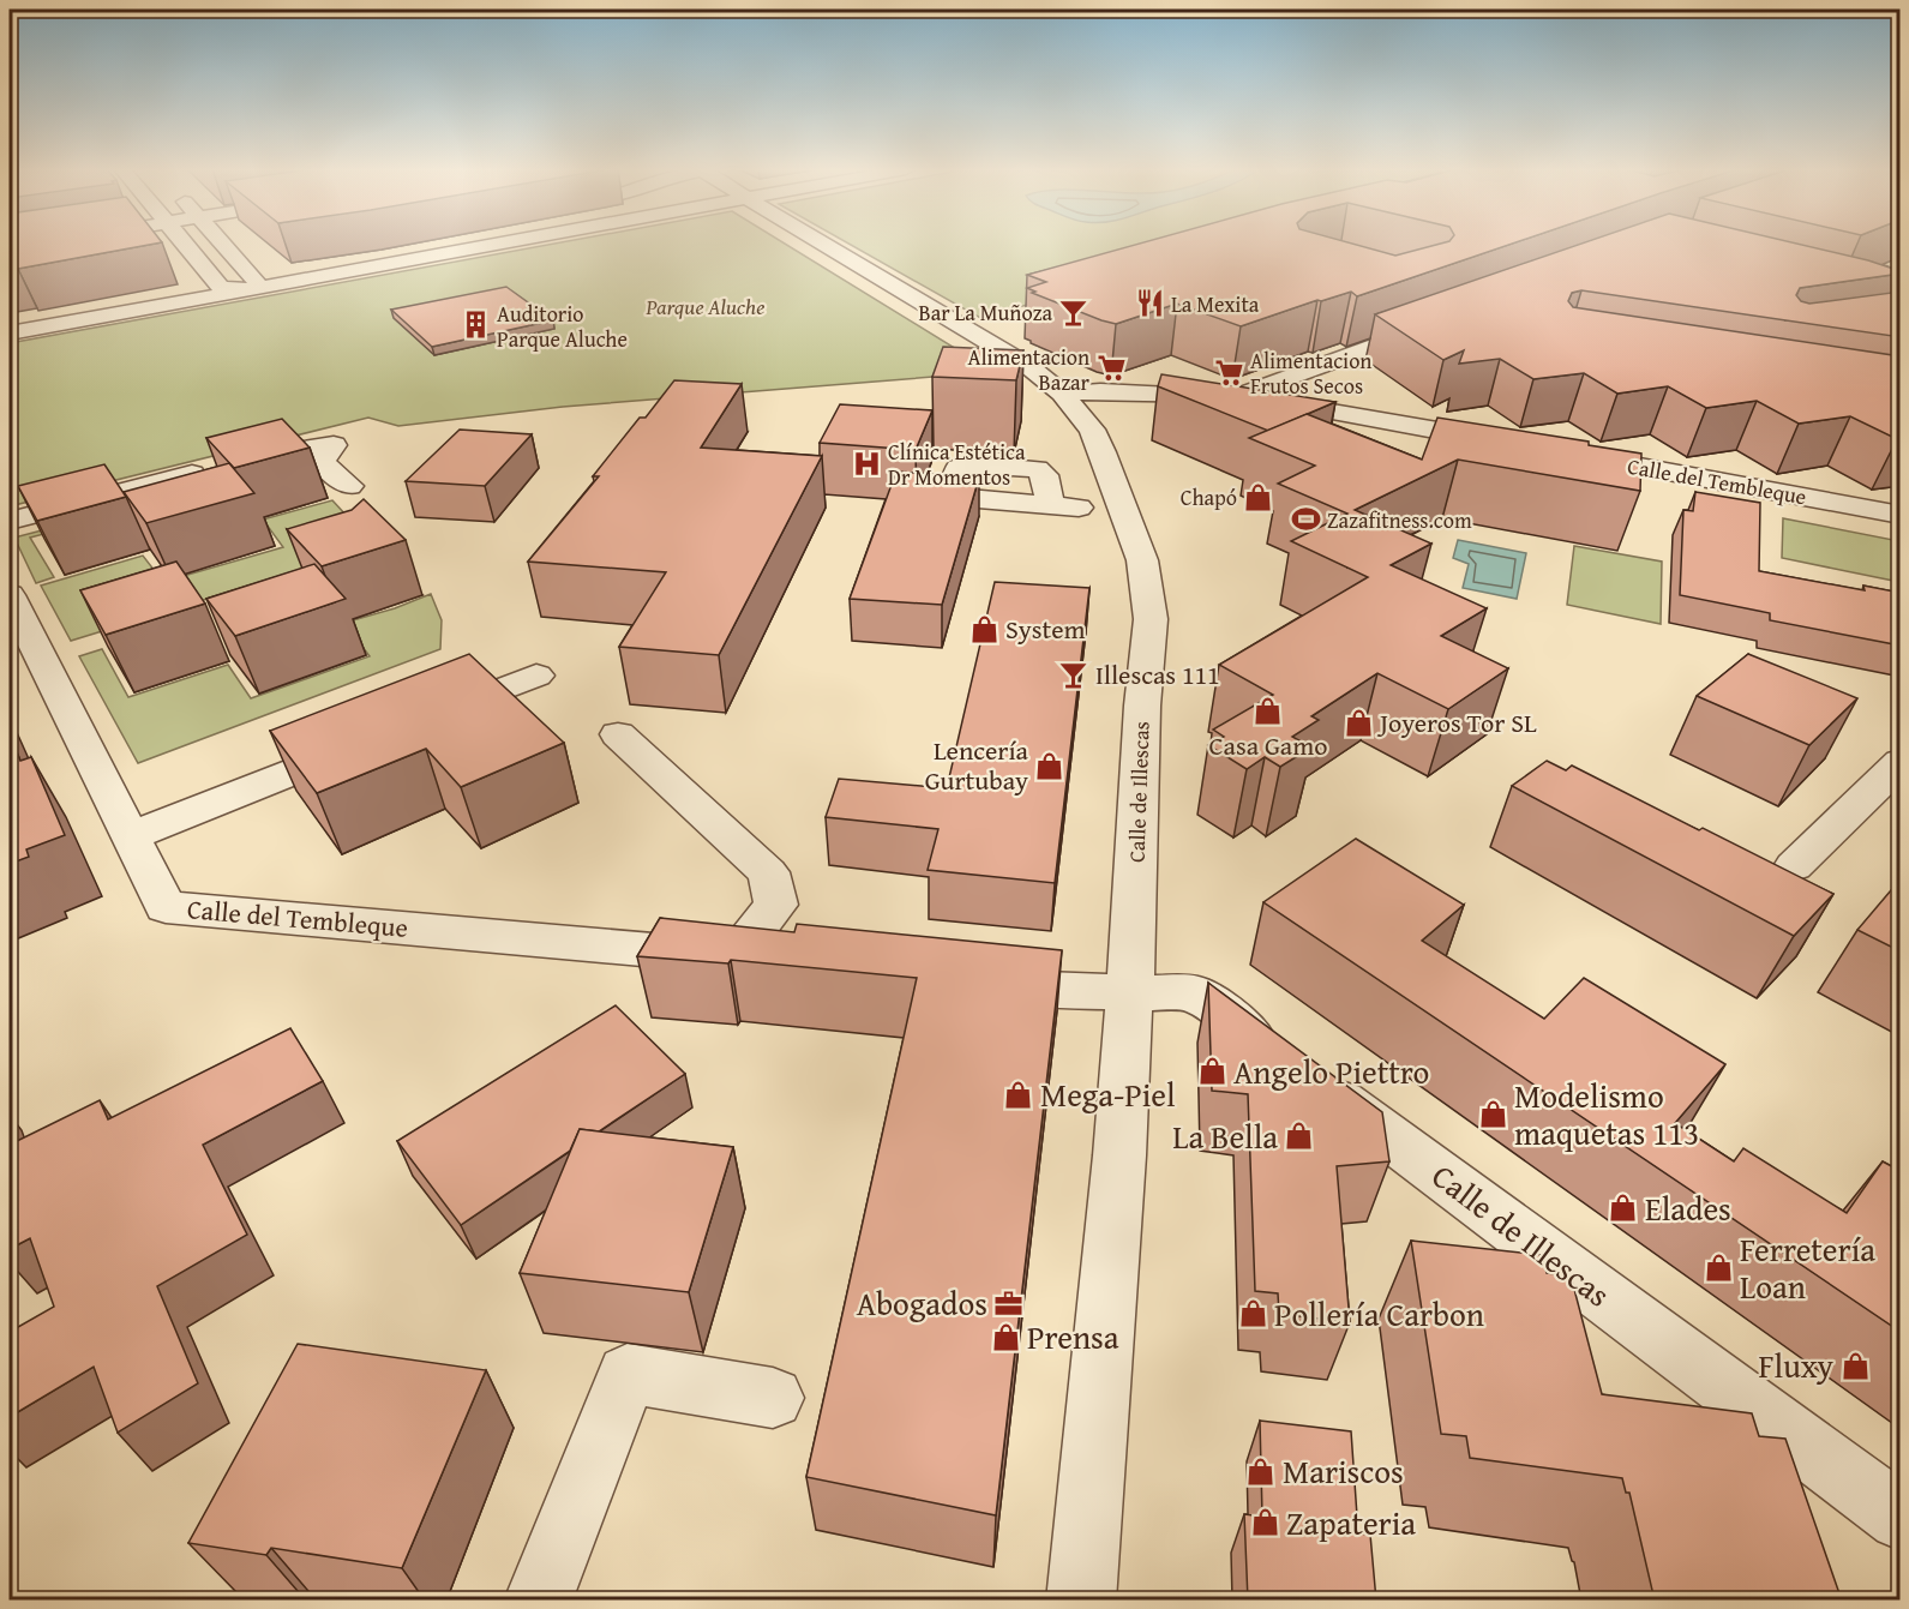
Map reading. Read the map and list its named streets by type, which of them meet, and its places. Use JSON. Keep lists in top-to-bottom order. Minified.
{"streets":{"street":["Calle del Tembleque","Calle de Illescas"]},"parks":["Parque Aluche"],"places":{"restaurant":["La Mexita"],"bar":["Bar La Muñoza","Illescas 111"],"building":["Auditorio Parque Aluche"],"supermarket":["Alimentacion Bazar","Alimentacion Frutos Secos"],"hospital":["Clínica Estética Dr Momentos"],"shop":["Chapó","System","Casa Gamo","Joyeros Tor SL","Lencería Gurtubay","Angelo Piettro","Mega-Piel","Modelismo maquetas 113","La Bella","Elades","Ferretería Loan","Pollería Carbon","Prensa","Fluxy","Mariscos","Zapateria"],"sports":["Zazafitness.com"],"office":["Abogados"]}}
